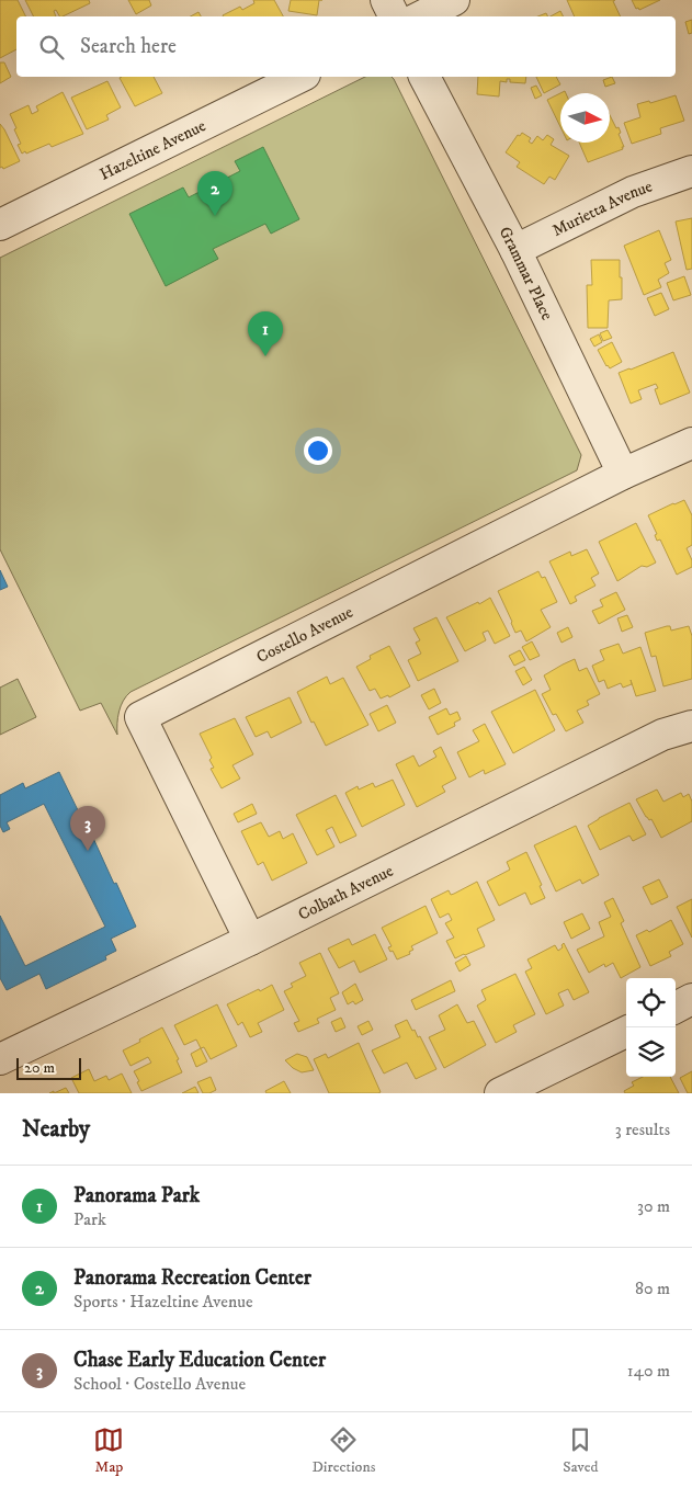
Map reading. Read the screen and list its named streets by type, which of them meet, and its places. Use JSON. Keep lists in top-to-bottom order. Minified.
{"streets":{"street":["Hazeltine Avenue","Murietta Avenue","Grammar Place","Costello Avenue","Colbath Avenue"]},"crossings":[["Murietta Avenue","Grammar Place"],["Grammar Place","Costello Avenue"],["Costello Avenue","Colbath Avenue"]],"scale_bar":"20 m","north":"right","page":{"search":"Search here","pins":["2","1","3"],"scale":"20 m","heading":["Nearby","3 results"],"list":[{"mark":"1","name":"Panorama Park","note":"Park","value":"30 m"},{"mark":"2","name":"Panorama Recreation Center","note":"Sports · Hazeltine Avenue","value":"80 m"},{"mark":"3","name":"Chase Early Education Center","note":"School · Costello Avenue","value":"140 m"}],"nav":["Map","Directions","Saved"]}}
